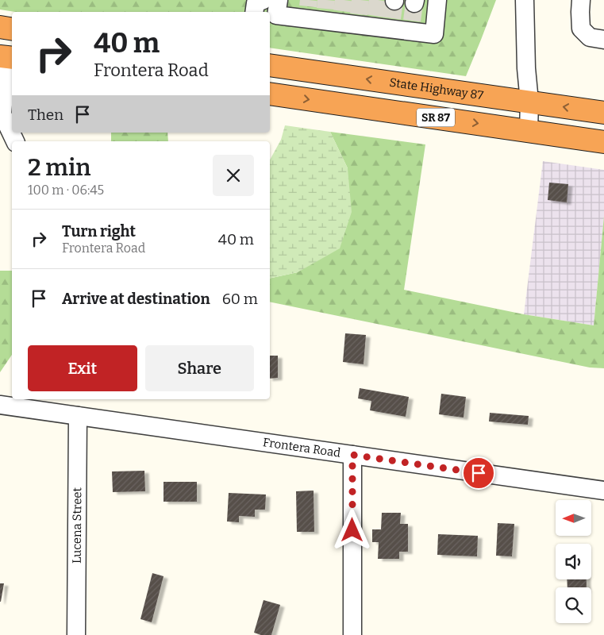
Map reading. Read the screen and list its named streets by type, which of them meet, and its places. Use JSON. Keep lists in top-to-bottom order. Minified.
{"streets":{"highway":["State Highway 87","SR 87"],"street":["Frontera Road","Lucena Street"]},"crossings":[["Frontera Road","Lucena Street"]],"north":"left","page":{"turn":["40 m","Frontera Road"],"then":"Then","heading":["2 min","100 m · 06:45"],"list":[{"name":"Turn right","note":"Frontera Road","value":"40 m"},{"name":"Arrive at destination","value":"60 m"}],"buttons":["Exit","Share"]}}
